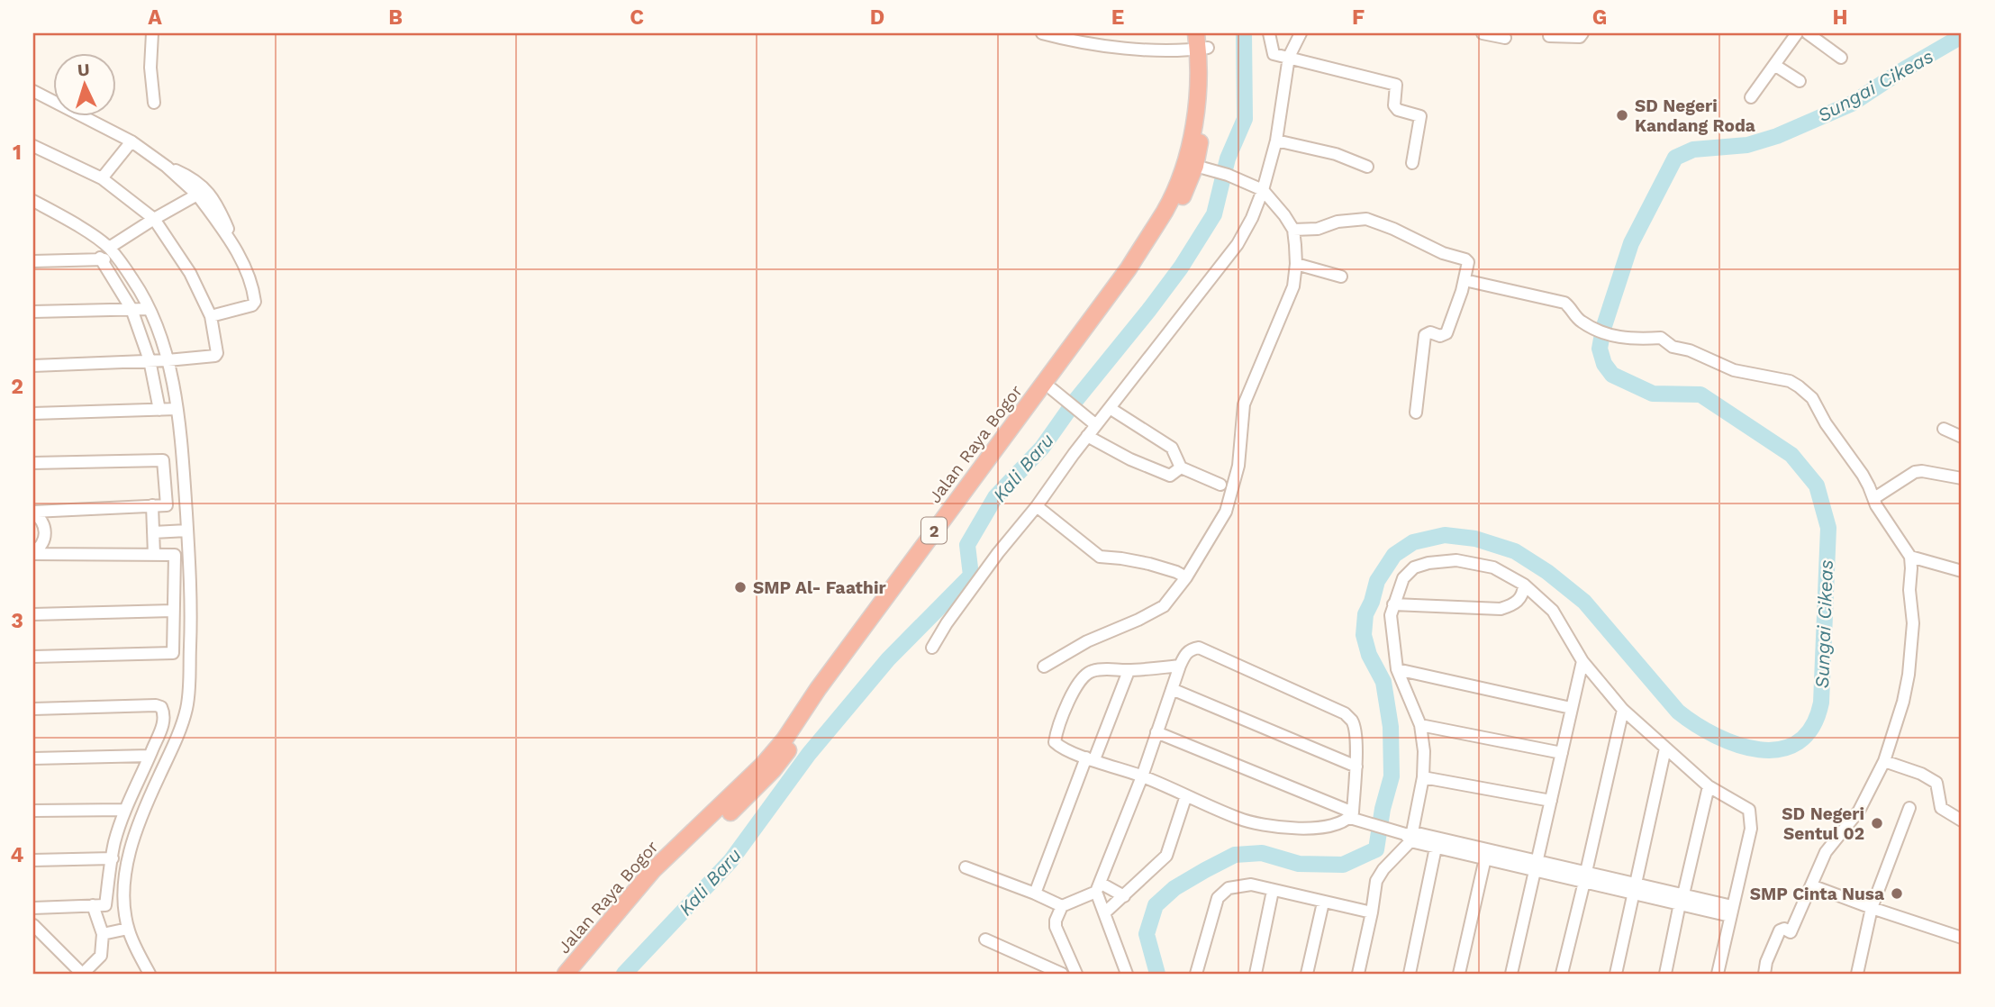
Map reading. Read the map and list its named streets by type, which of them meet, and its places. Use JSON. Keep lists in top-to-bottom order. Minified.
{"streets":{"highway":["Jalan Raya Bogor","2"]},"water":["Sungai Cikeas","Kali Baru"],"places":["SD Negeri Kandang Roda","SMP Al- Faathir","SD Negeri Sentul 02","SMP Cinta Nusa"],"north":"top","grid":{"columns":["A","B","C","D","E","F","G","H"],"rows":["1","2","3","4"]}}
